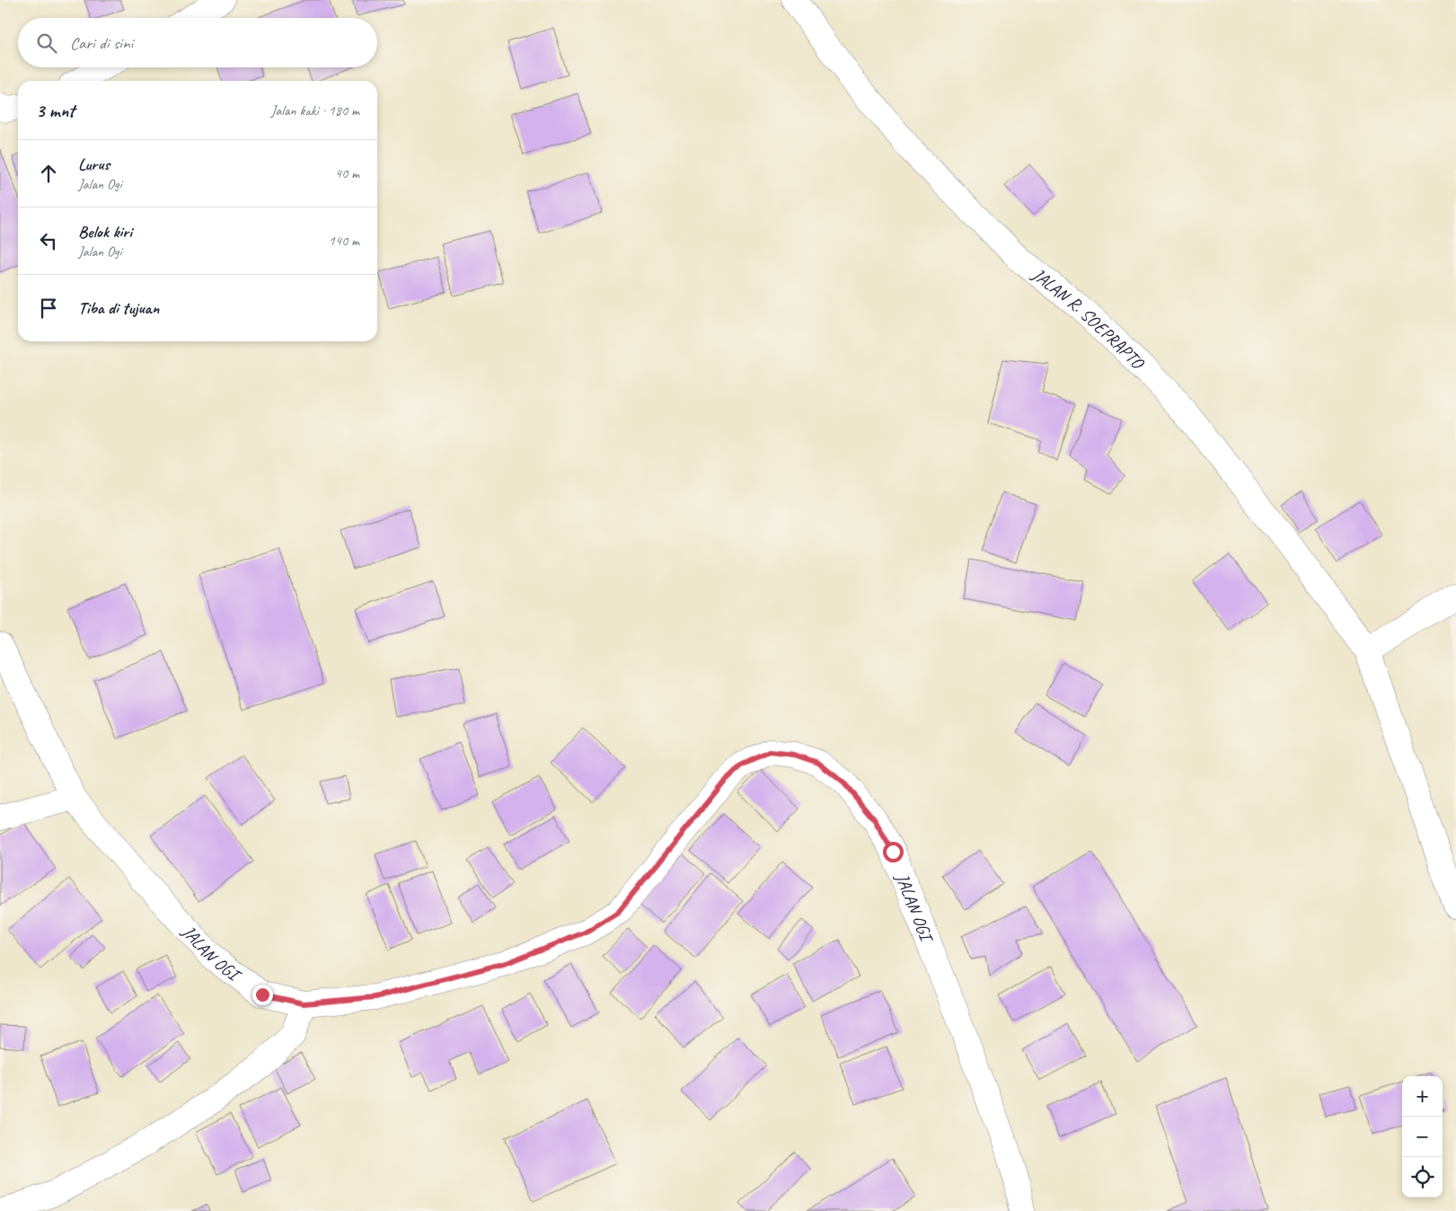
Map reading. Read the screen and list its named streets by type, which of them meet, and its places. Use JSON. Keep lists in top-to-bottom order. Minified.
{"streets":{"street":["JALAN R. SOEPRAPTO","JALAN OGI"]},"page":{"search":"Cari di sini","heading":["3 mnt","Jalan kaki · 180 m"],"list":[["Lurus","Jalan Ogi","40 m"],["Belok kiri","Jalan Ogi","140 m"],"Tiba di tujuan"],"map_buttons":["+","−"]}}
